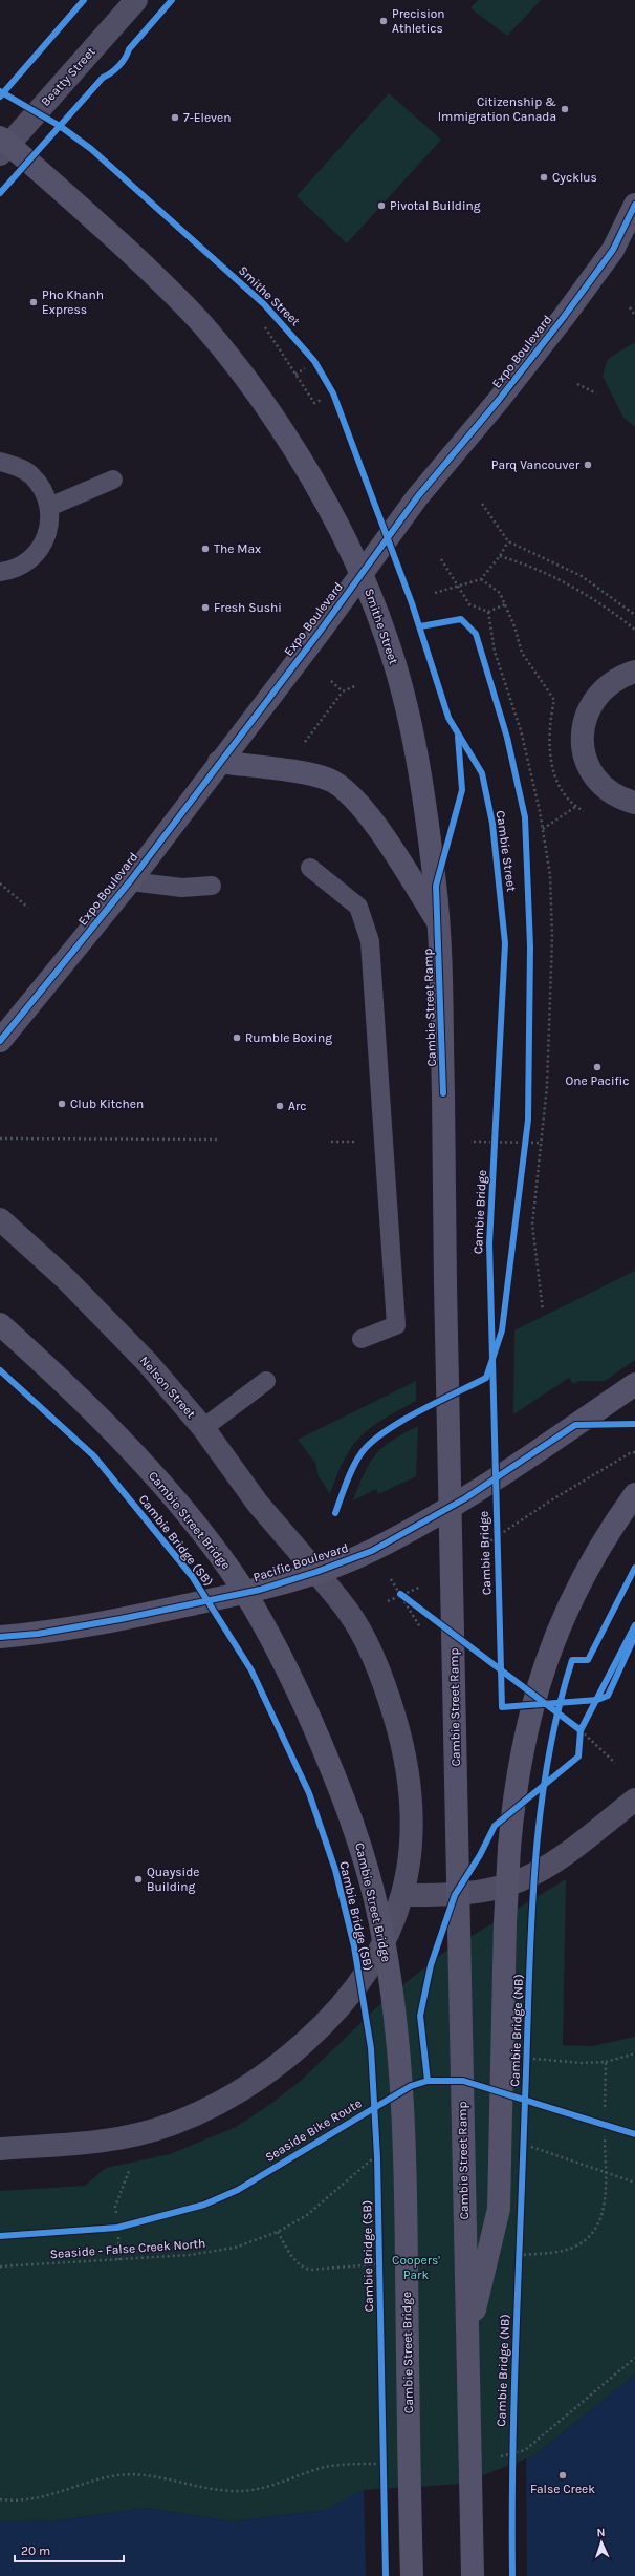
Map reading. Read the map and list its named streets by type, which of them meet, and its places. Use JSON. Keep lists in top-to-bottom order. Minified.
{"streets":{"main road":["Smithe Street","Expo Boulevard","Cambie Street Ramp","Cambie Street Bridge","Pacific Boulevard"],"street":["Beatty Street","Nelson Street"],"path":["Cambie Bridge","Seaside - False Creek North"],"cycle path":["Cambie Street","Cambie Bridge (SB)","Cambie Bridge (NB)"]},"crossings":[["Beatty Street","Smithe Street"],["Smithe Street","Expo Boulevard"],["Smithe Street","Cambie Street Ramp"],["Nelson Street","Pacific Boulevard"]],"parks":["Coopers' Park"],"places":["Precision Athletics","Citizenship & Immigration Canada","7-Eleven","Cycklus","Pivotal Building","Pho Khanh Express","Parq Vancouver","The Max","Fresh Sushi","Rumble Boxing","One Pacific","Club Kitchen","Arc","Quayside Building","False Creek"],"scale_bar":"20 m","north":"top"}
